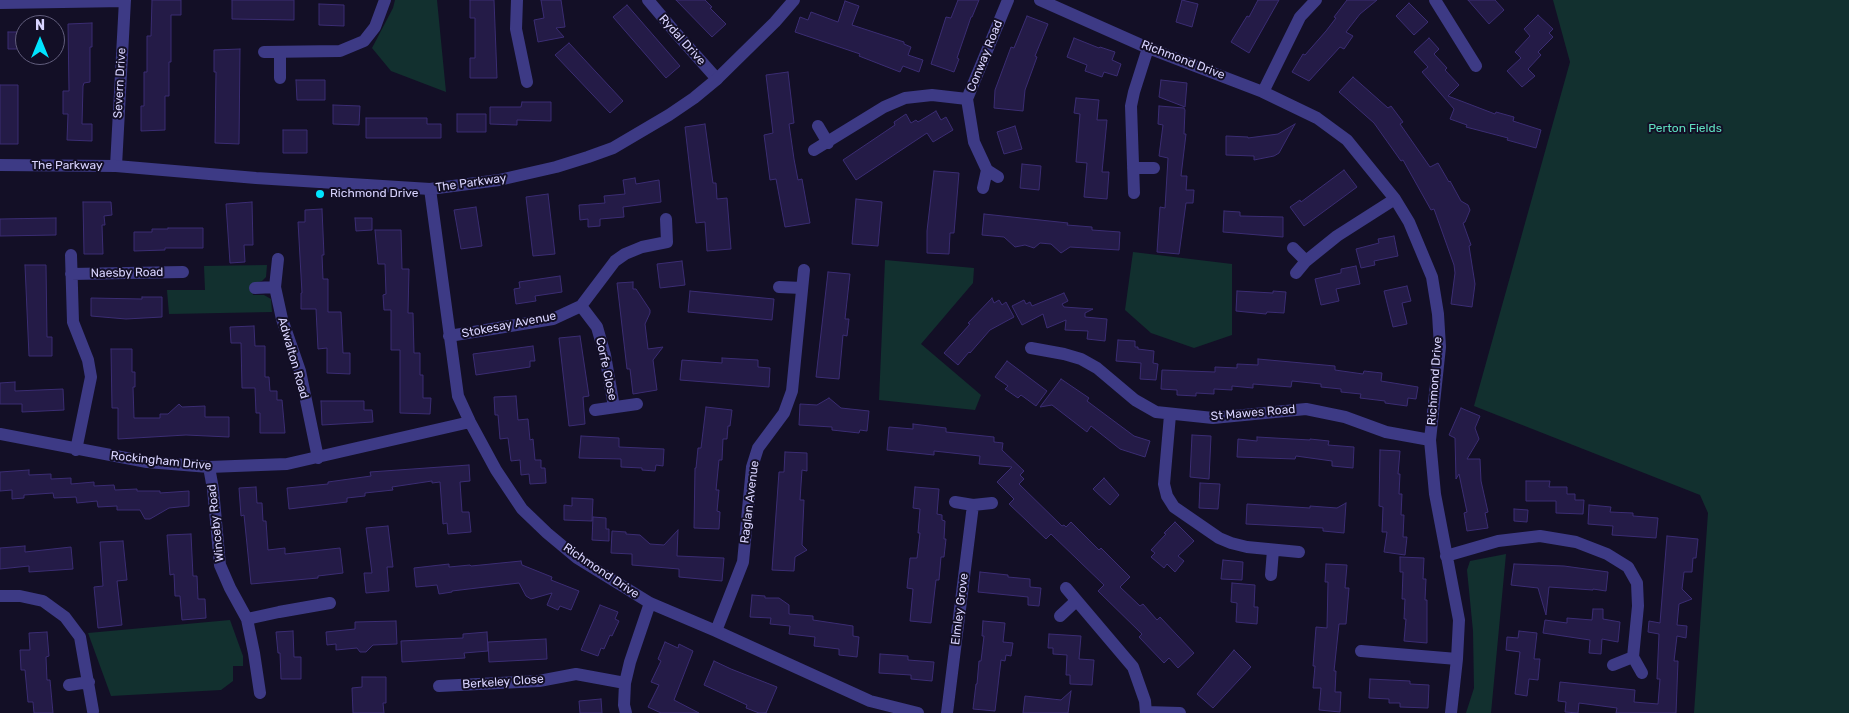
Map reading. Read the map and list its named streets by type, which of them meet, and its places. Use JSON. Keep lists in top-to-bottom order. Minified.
{"streets":{"street":["Rydal Drive","Conway Road","Richmond Drive","Severn Drive","The Parkway","Naesby Road","Stokesay Avenue","Adwalton Road","Corfe Close","St Mawes Road","Rockingham Drive","Raglan Avenue","Winceby Road","Elmley Grove","Berkeley Close"]},"crossings":[["Rydal Drive","The Parkway"],["Richmond Drive","The Parkway"],["Richmond Drive","Stokesay Avenue"],["Richmond Drive","St Mawes Road"],["Richmond Drive","Rockingham Drive"],["Richmond Drive","Raglan Avenue"],["Severn Drive","The Parkway"],["Stokesay Avenue","Corfe Close"],["Adwalton Road","Rockingham Drive"],["Rockingham Drive","Winceby Road"]],"parks":["Perton Fields"],"places":["Richmond Drive"],"north":"top"}
